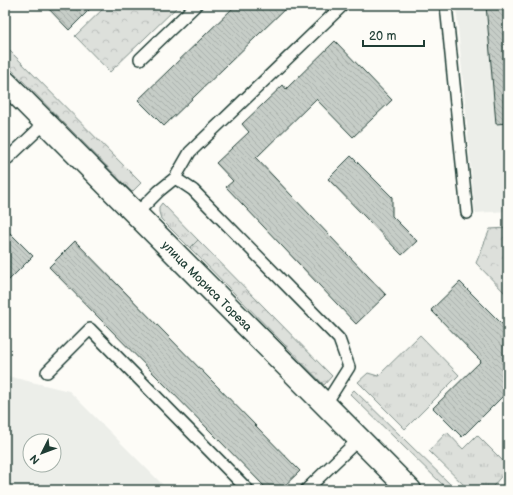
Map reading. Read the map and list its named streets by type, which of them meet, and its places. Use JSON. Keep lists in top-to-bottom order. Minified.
{"streets":{"main road":["улица Мориса Тореза"]},"scale_bar":"20 m","north":"bottom left"}
